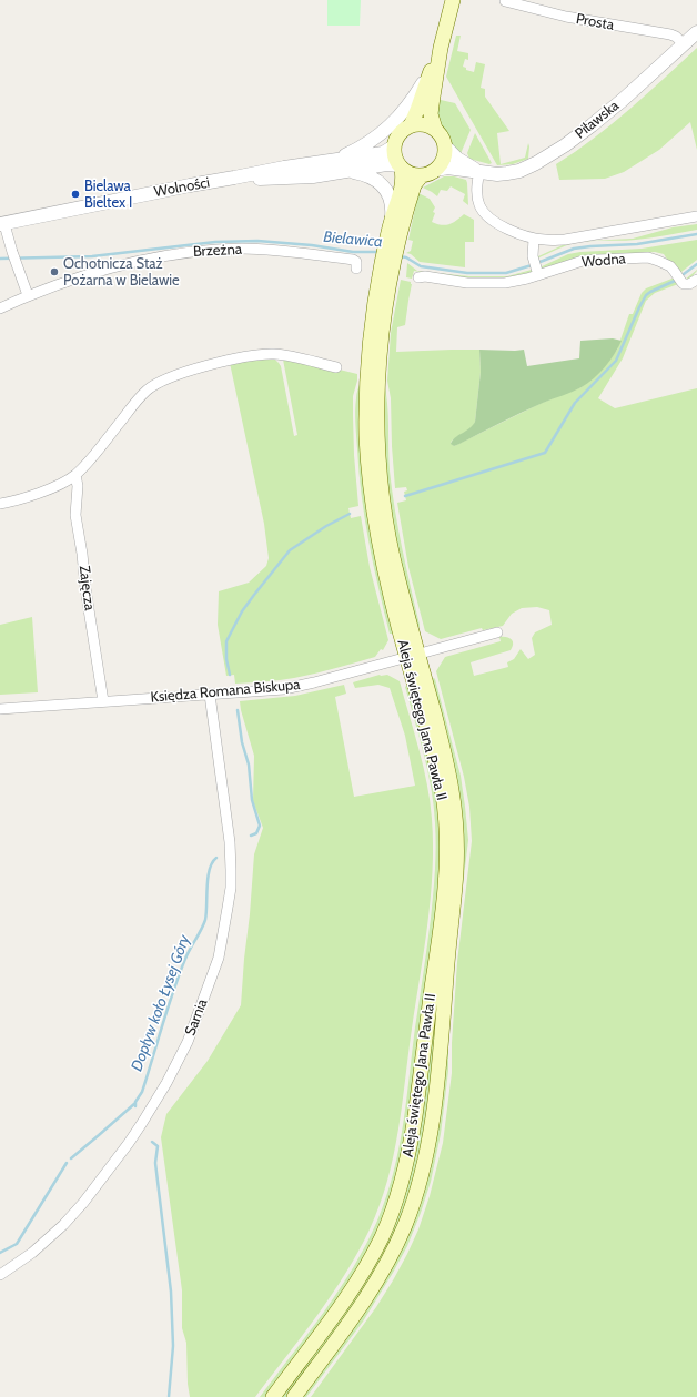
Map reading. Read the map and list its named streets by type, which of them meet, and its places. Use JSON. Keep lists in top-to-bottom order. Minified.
{"streets":{"main road":["Aleja świętego Jana Pawła II"],"street":["Prosta","Piławska","Wolności","Brzeżna","Wodna","Zajęcza","Księdza Romana Biskupa","Sarnia"]},"crossings":[["Prosta","Piławska"],["Piławska","Wolności"],["Piławska","Wodna"],["Piławska","Aleja świętego Jana Pawła II"],["Wolności","Aleja świętego Jana Pawła II"],["Zajęcza","Księdza Romana Biskupa"],["Księdza Romana Biskupa","Aleja świętego Jana Pawła II"],["Księdza Romana Biskupa","Sarnia"]],"water":["Bielawica","Dopływ koło Łysej Góry"],"places":["Bielawa Bieltex I","Ochotnicza Staż Pożarna w Bielawie"]}
